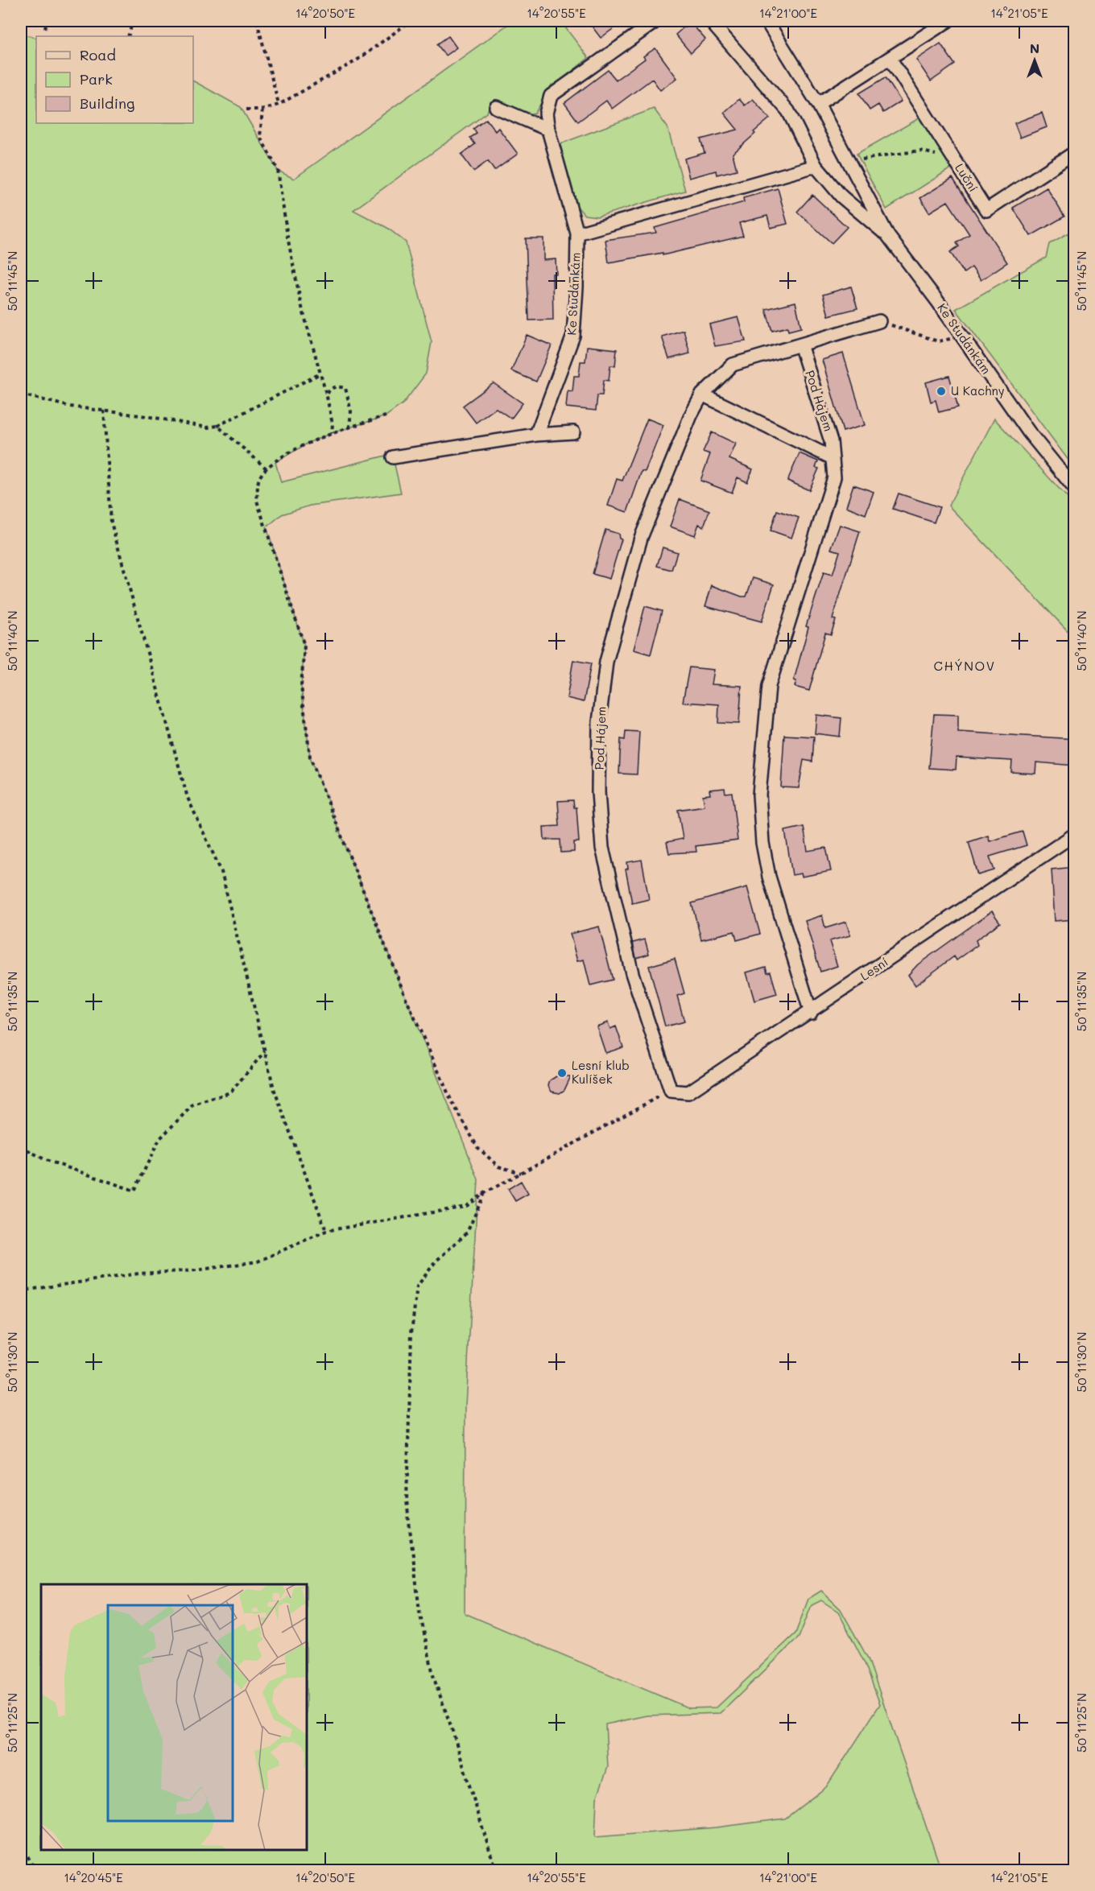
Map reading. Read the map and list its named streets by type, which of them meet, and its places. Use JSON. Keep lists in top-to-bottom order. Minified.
{"streets":{"street":["Luční","Ke Studánkám","Pod Hájem","Lesní"]},"crossings":[["Pod Hájem","Lesní"]],"districts":["CHÝNOV"],"places":["U Kachny","Lesní klub Kulíšek"],"legend":["Road","Park","Building"],"north":"top","coordinates":["14°20'50\"E","14°20'55\"E","14°21'00\"E","14°21'05\"E","50°11'45\"N","50°11'40\"N","50°11'35\"N","50°11'30\"N","50°11'25\"N","14°20'45\"E"]}
